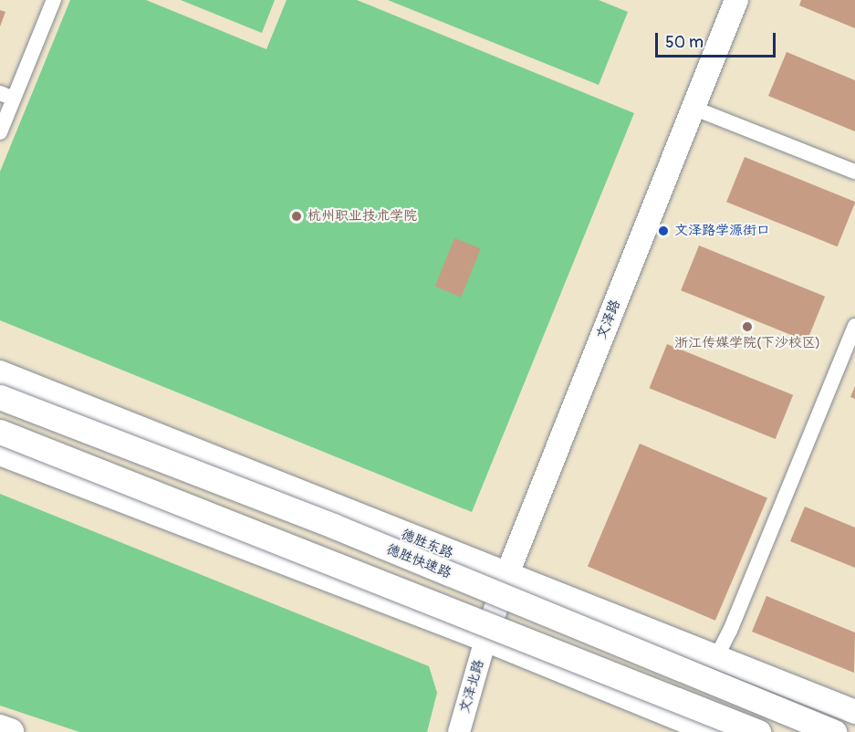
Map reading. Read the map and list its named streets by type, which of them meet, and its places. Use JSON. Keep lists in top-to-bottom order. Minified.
{"streets":{"highway":["德胜快速路"],"main road":["文泽路","德胜东路","文泽北路"]},"crossings":[["文泽路","德胜东路"],["文泽路","文泽北路"]],"places":["杭州职业技术学院","文泽路学源街口","浙江传媒学院(下沙校区)"],"scale_bar":"50 m"}
